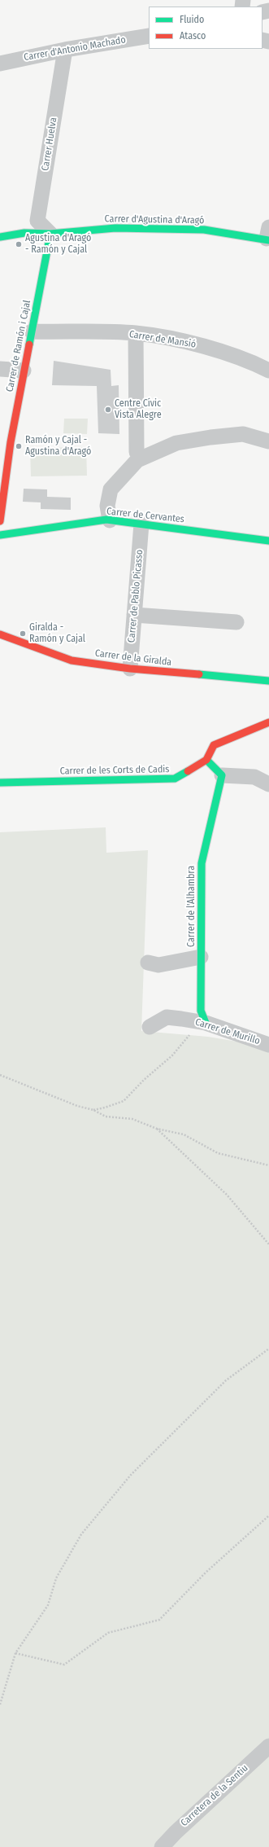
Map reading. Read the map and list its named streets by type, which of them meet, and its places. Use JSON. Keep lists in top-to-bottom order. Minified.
{"streets":{"street":["Carrer d'Antonio Machado","Carrer Huelva","Carrer d'Agustina d'Aragó","Carrer de Mansió","Carrer de Ramón i Cajal","Carrer de Cervantes","Carrer de Pablo Picasso","Carrer de la Giralda","Carrer de les Corts de Cadis","Carrer de l'Alhambra","Carrer de Murillo","Carretera de la Sentiu"]},"crossings":[["Carrer d'Antonio Machado","Carrer Huelva"],["Carrer Huelva","Carrer d'Agustina d'Aragó"],["Carrer Huelva","Carrer de Ramón i Cajal"],["Carrer d'Agustina d'Aragó","Carrer de Ramón i Cajal"],["Carrer de Mansió","Carrer de Ramón i Cajal"],["Carrer de Cervantes","Carrer de Pablo Picasso"],["Carrer de Pablo Picasso","Carrer de la Giralda"],["Carrer de l'Alhambra","Carrer de Murillo"]],"places":["Agustina d'Aragó - Ramón y Cajal","Centre Cívic Vista Alegre","Ramón y Cajal - Agustina d'Aragó","Giralda - Ramón y Cajal"],"legend":["Fluido","Atasco"]}
